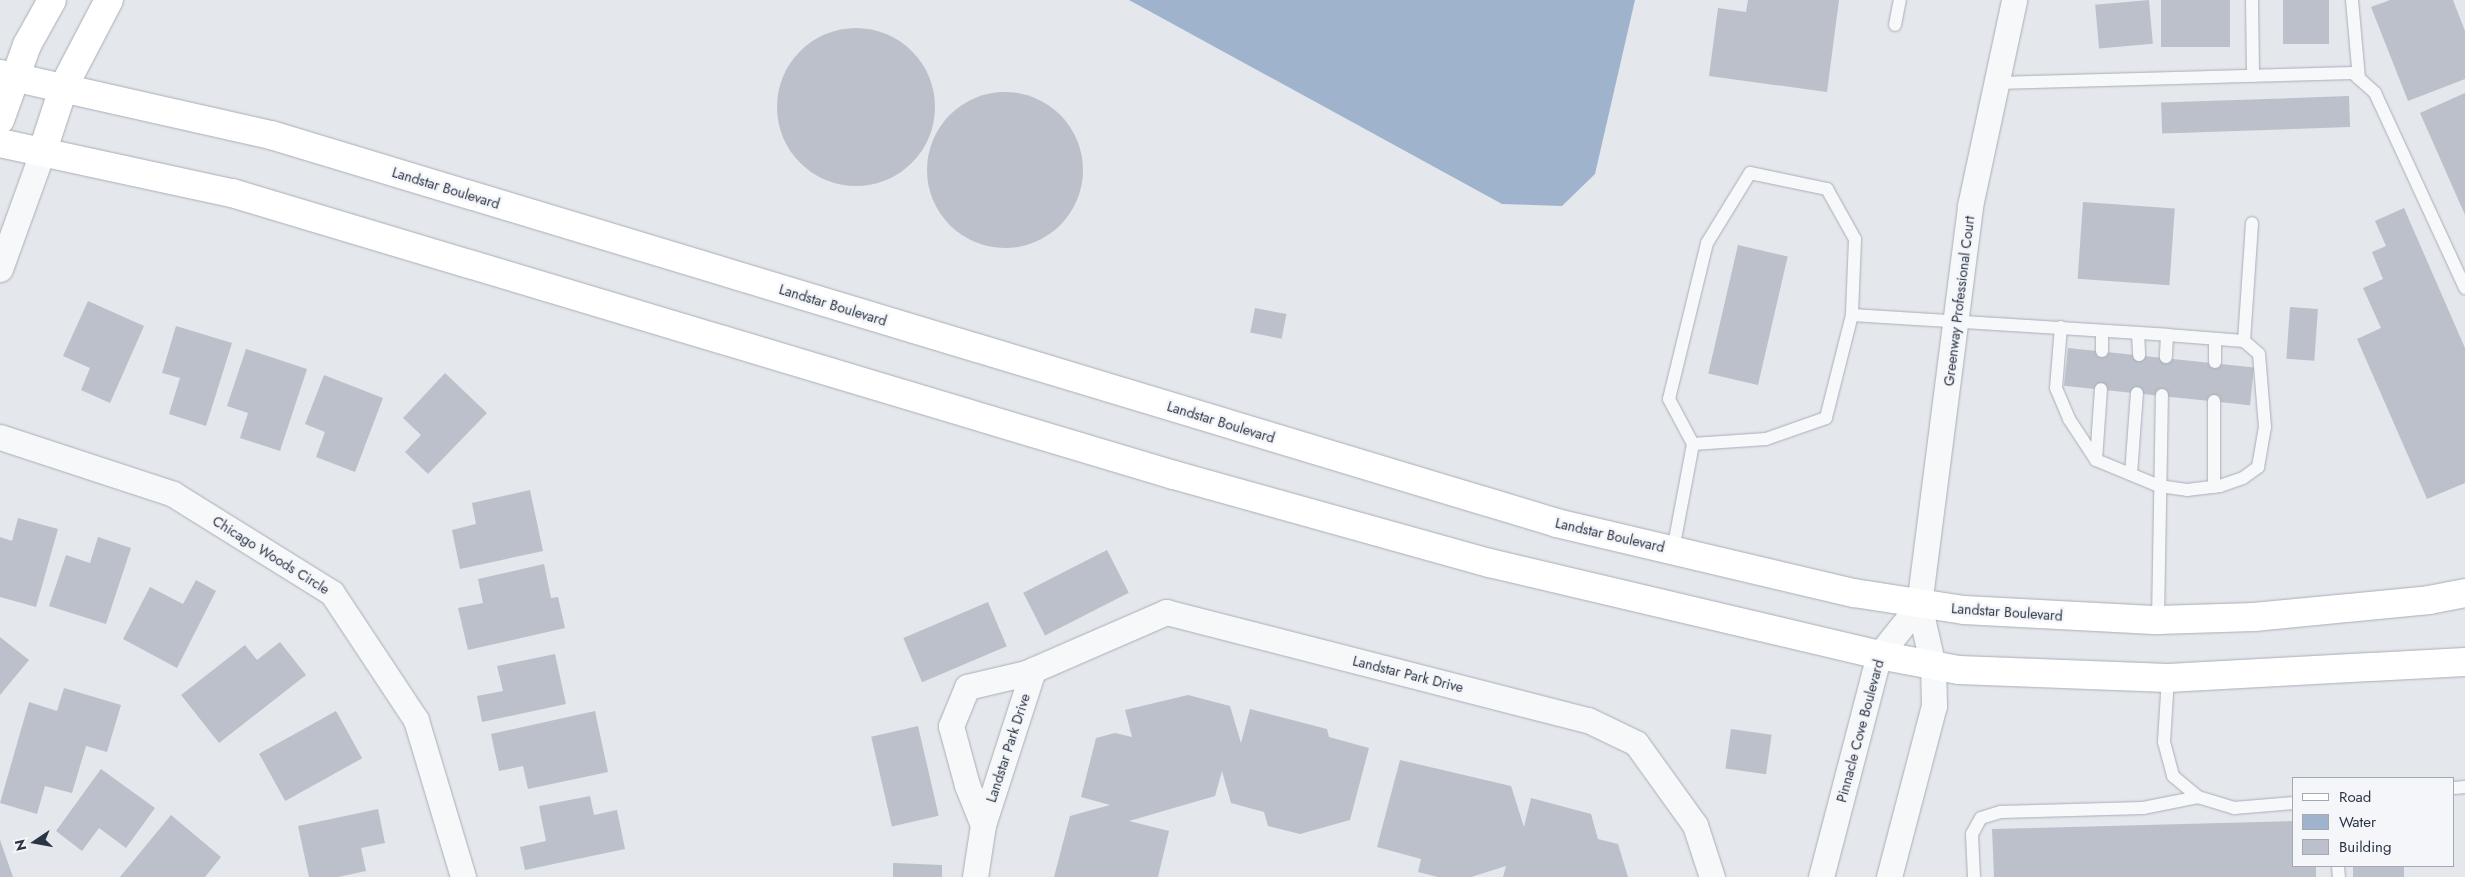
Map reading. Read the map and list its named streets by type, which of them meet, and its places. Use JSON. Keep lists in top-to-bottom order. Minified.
{"streets":{"street":["Landstar Boulevard","Greenway Professional Court","Chicago Woods Circle","Landstar Park Drive","Pinnacle Cove Boulevard"]},"crossings":[["Landstar Boulevard","Greenway Professional Court"],["Landstar Boulevard","Pinnacle Cove Boulevard"],["Greenway Professional Court","Pinnacle Cove Boulevard"]],"legend":["Road","Water","Building"],"north":"left"}
